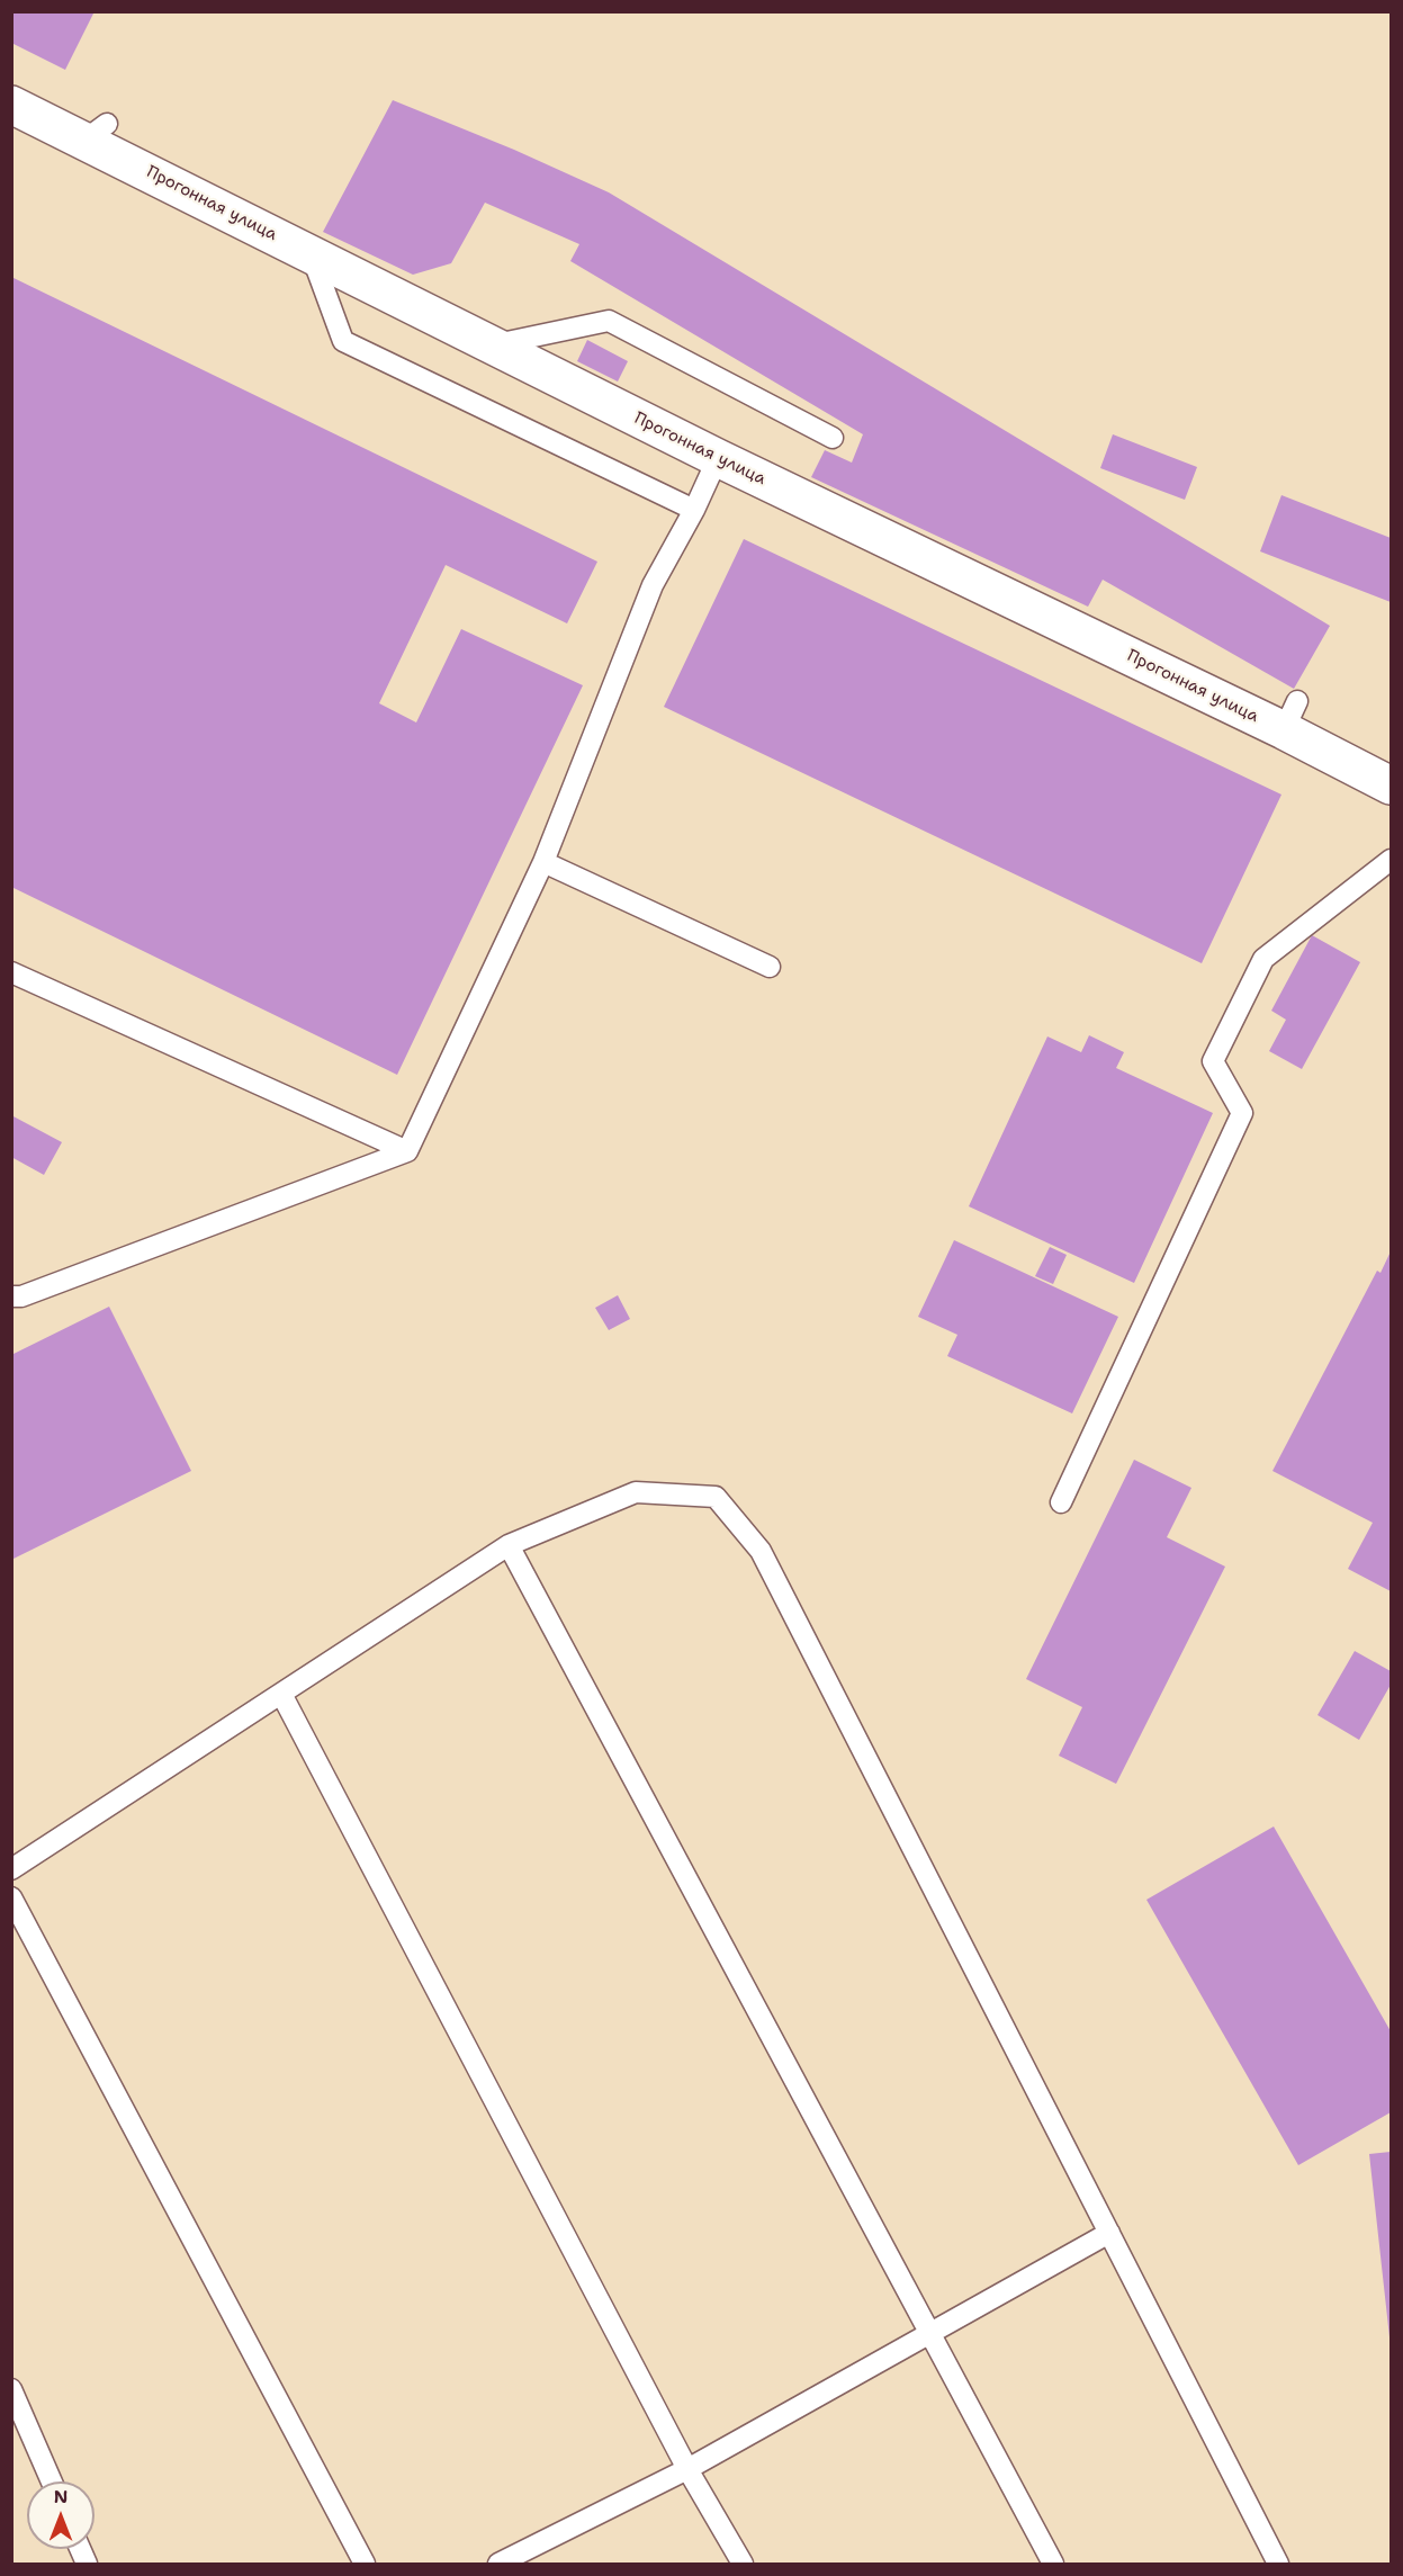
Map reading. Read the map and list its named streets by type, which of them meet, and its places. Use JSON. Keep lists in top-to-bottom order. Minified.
{"streets":{"street":["Прогонная улица"]},"north":"top"}
